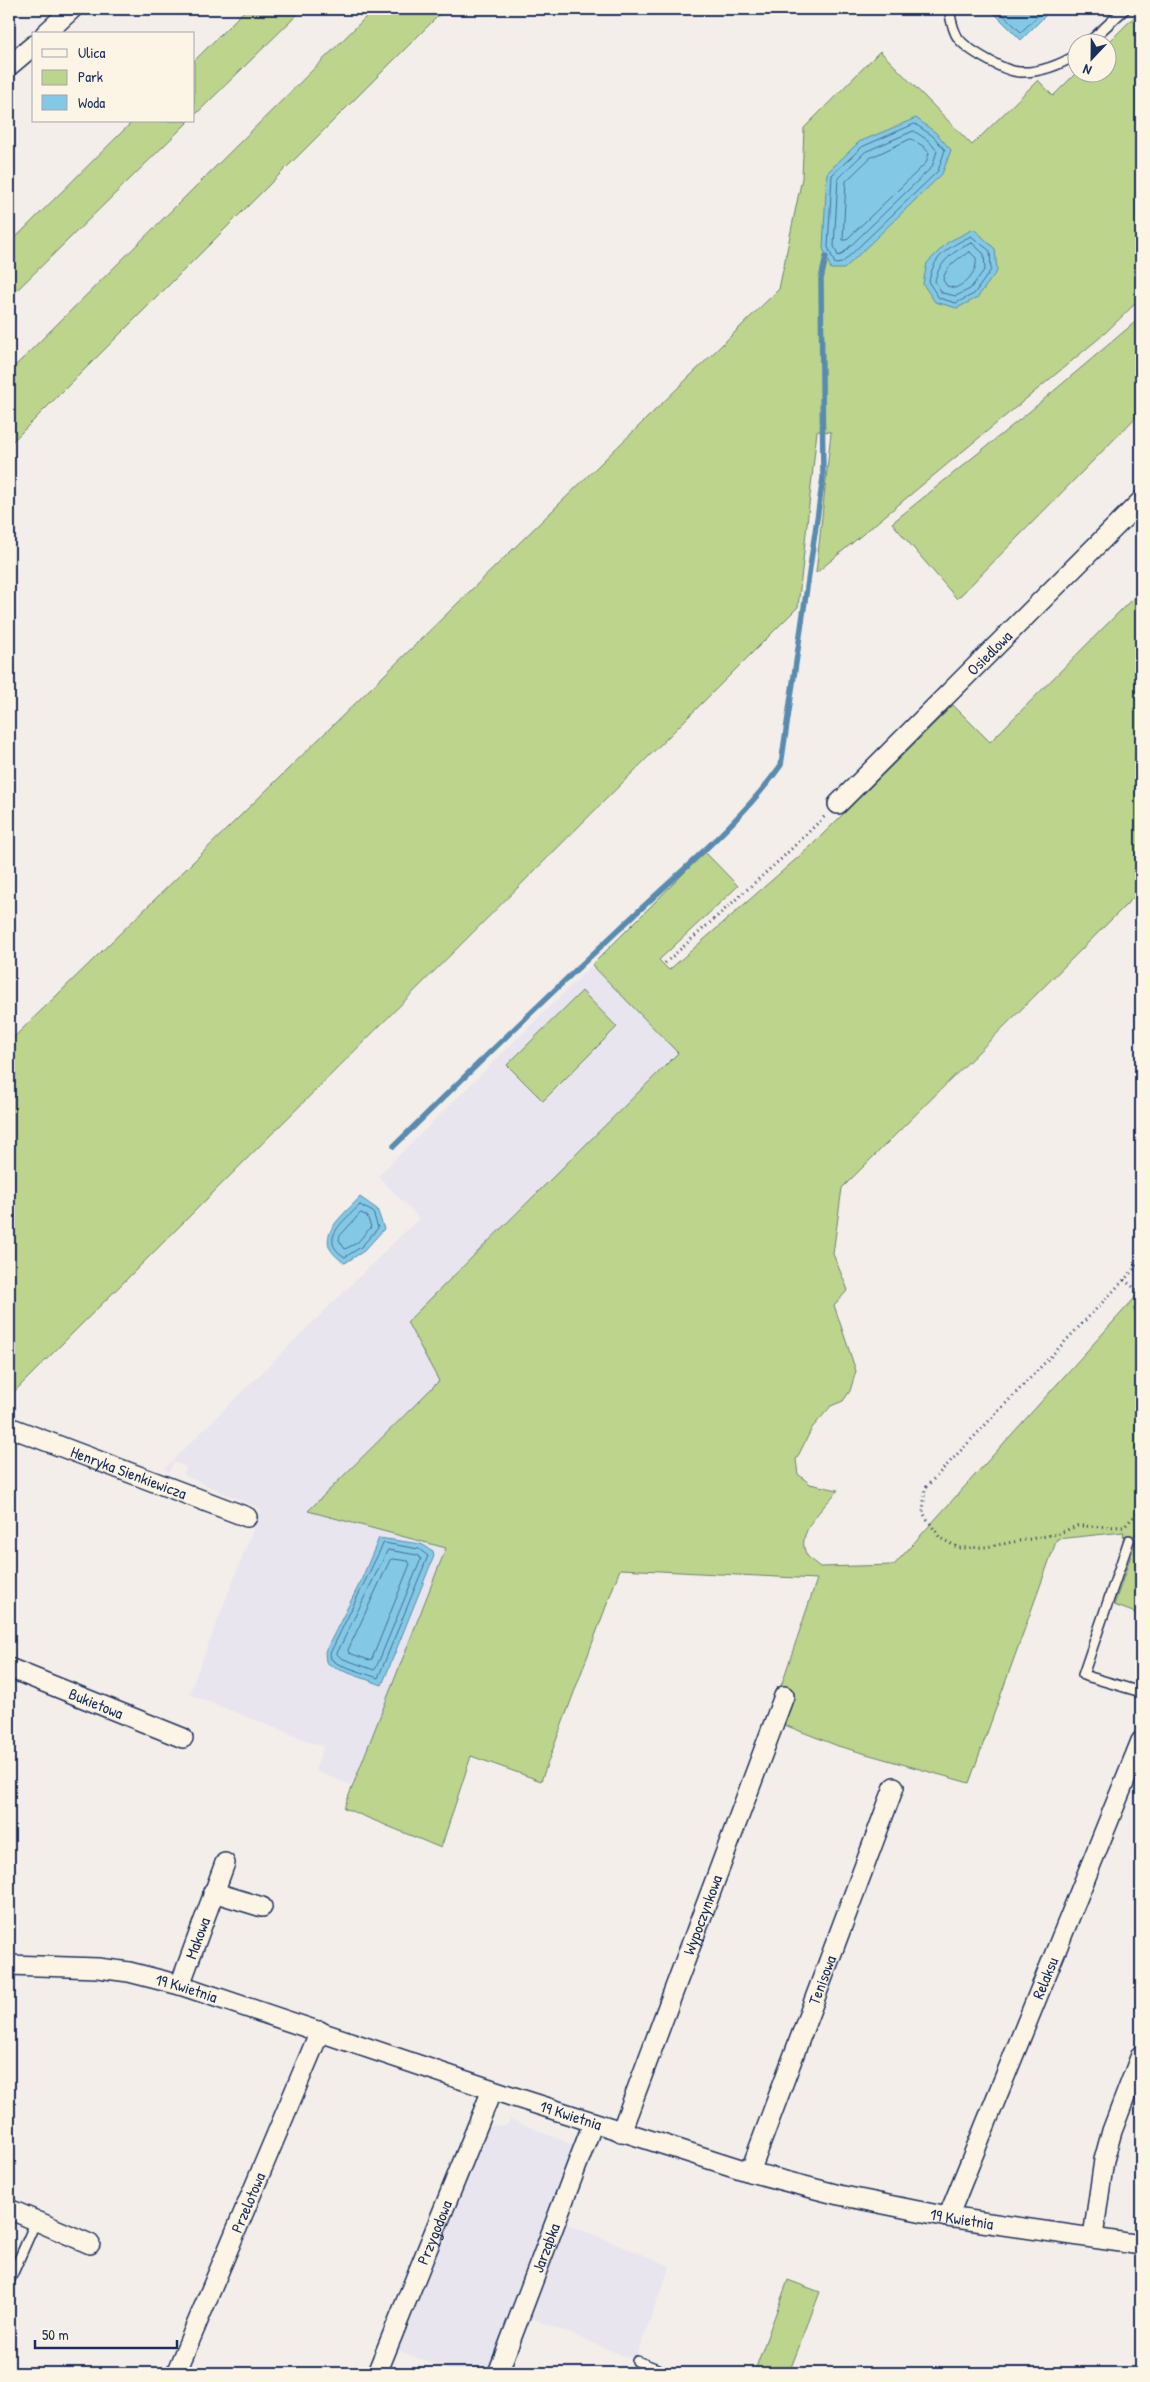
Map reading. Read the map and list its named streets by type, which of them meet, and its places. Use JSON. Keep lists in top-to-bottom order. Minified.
{"streets":{"street":["Osiedlowa","Henryka Sienkiewicza","Bukietowa","Wypoczynkowa","Makowa","Tenisowa","Relaksu","19 Kwietnia","Przelotowa","Przygodowa","Jarząbka"]},"crossings":[["Wypoczynkowa","19 Kwietnia"],["Makowa","19 Kwietnia"],["Tenisowa","19 Kwietnia"],["Relaksu","19 Kwietnia"],["19 Kwietnia","Przelotowa"],["19 Kwietnia","Przygodowa"],["19 Kwietnia","Jarząbka"]],"legend":["Ulica","Park","Woda"],"scale_bar":"50 m","north":"bottom"}
